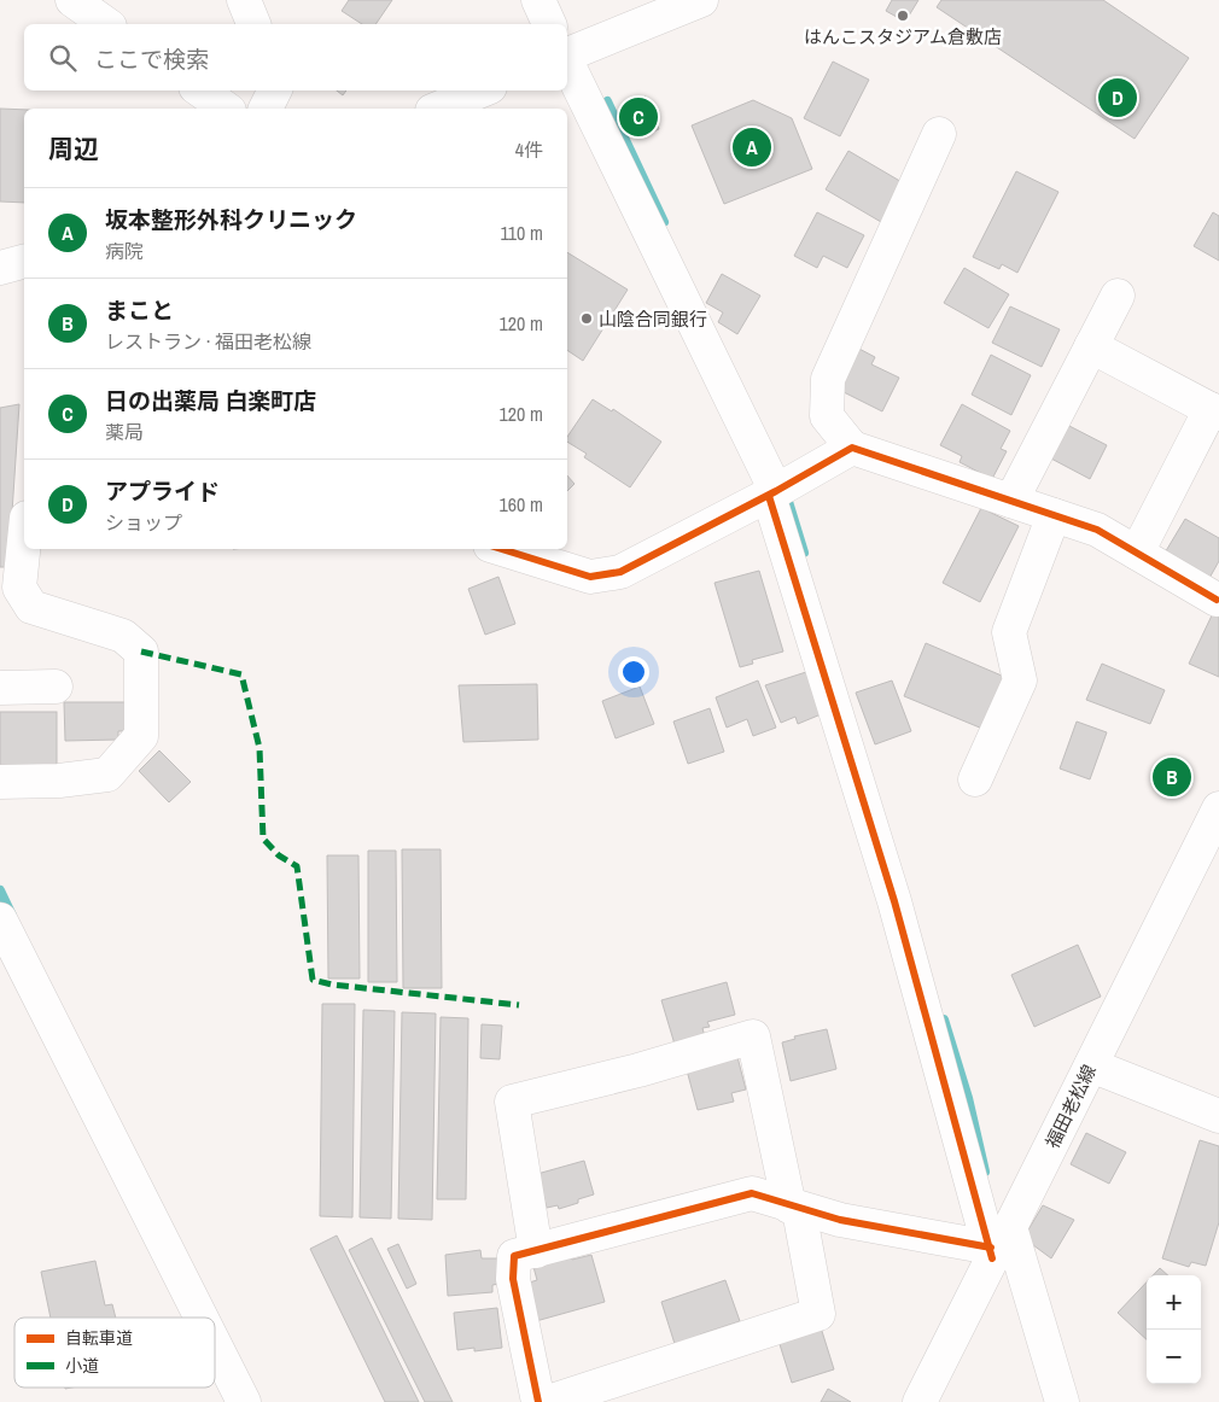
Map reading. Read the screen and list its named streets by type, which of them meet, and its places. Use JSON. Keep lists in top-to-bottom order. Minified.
{"streets":{"street":["福田老松線"]},"places":["はんこスタジアム倉敷店","山陰合同銀行"],"legend":["自転車道","小道"],"page":{"search":"ここで検索","pins":["D","C","A","B"],"heading":["周辺","4件"],"list":[{"mark":"A","name":"坂本整形外科クリニック","note":"病院","value":"110 m"},{"mark":"B","name":"まこと","note":"レストラン · 福田老松線","value":"120 m"},{"mark":"C","name":"日の出薬局 白楽町店","note":"薬局","value":"120 m"},{"mark":"D","name":"アプライド","note":"ショップ","value":"160 m"}],"map_buttons":["+","−"]}}
